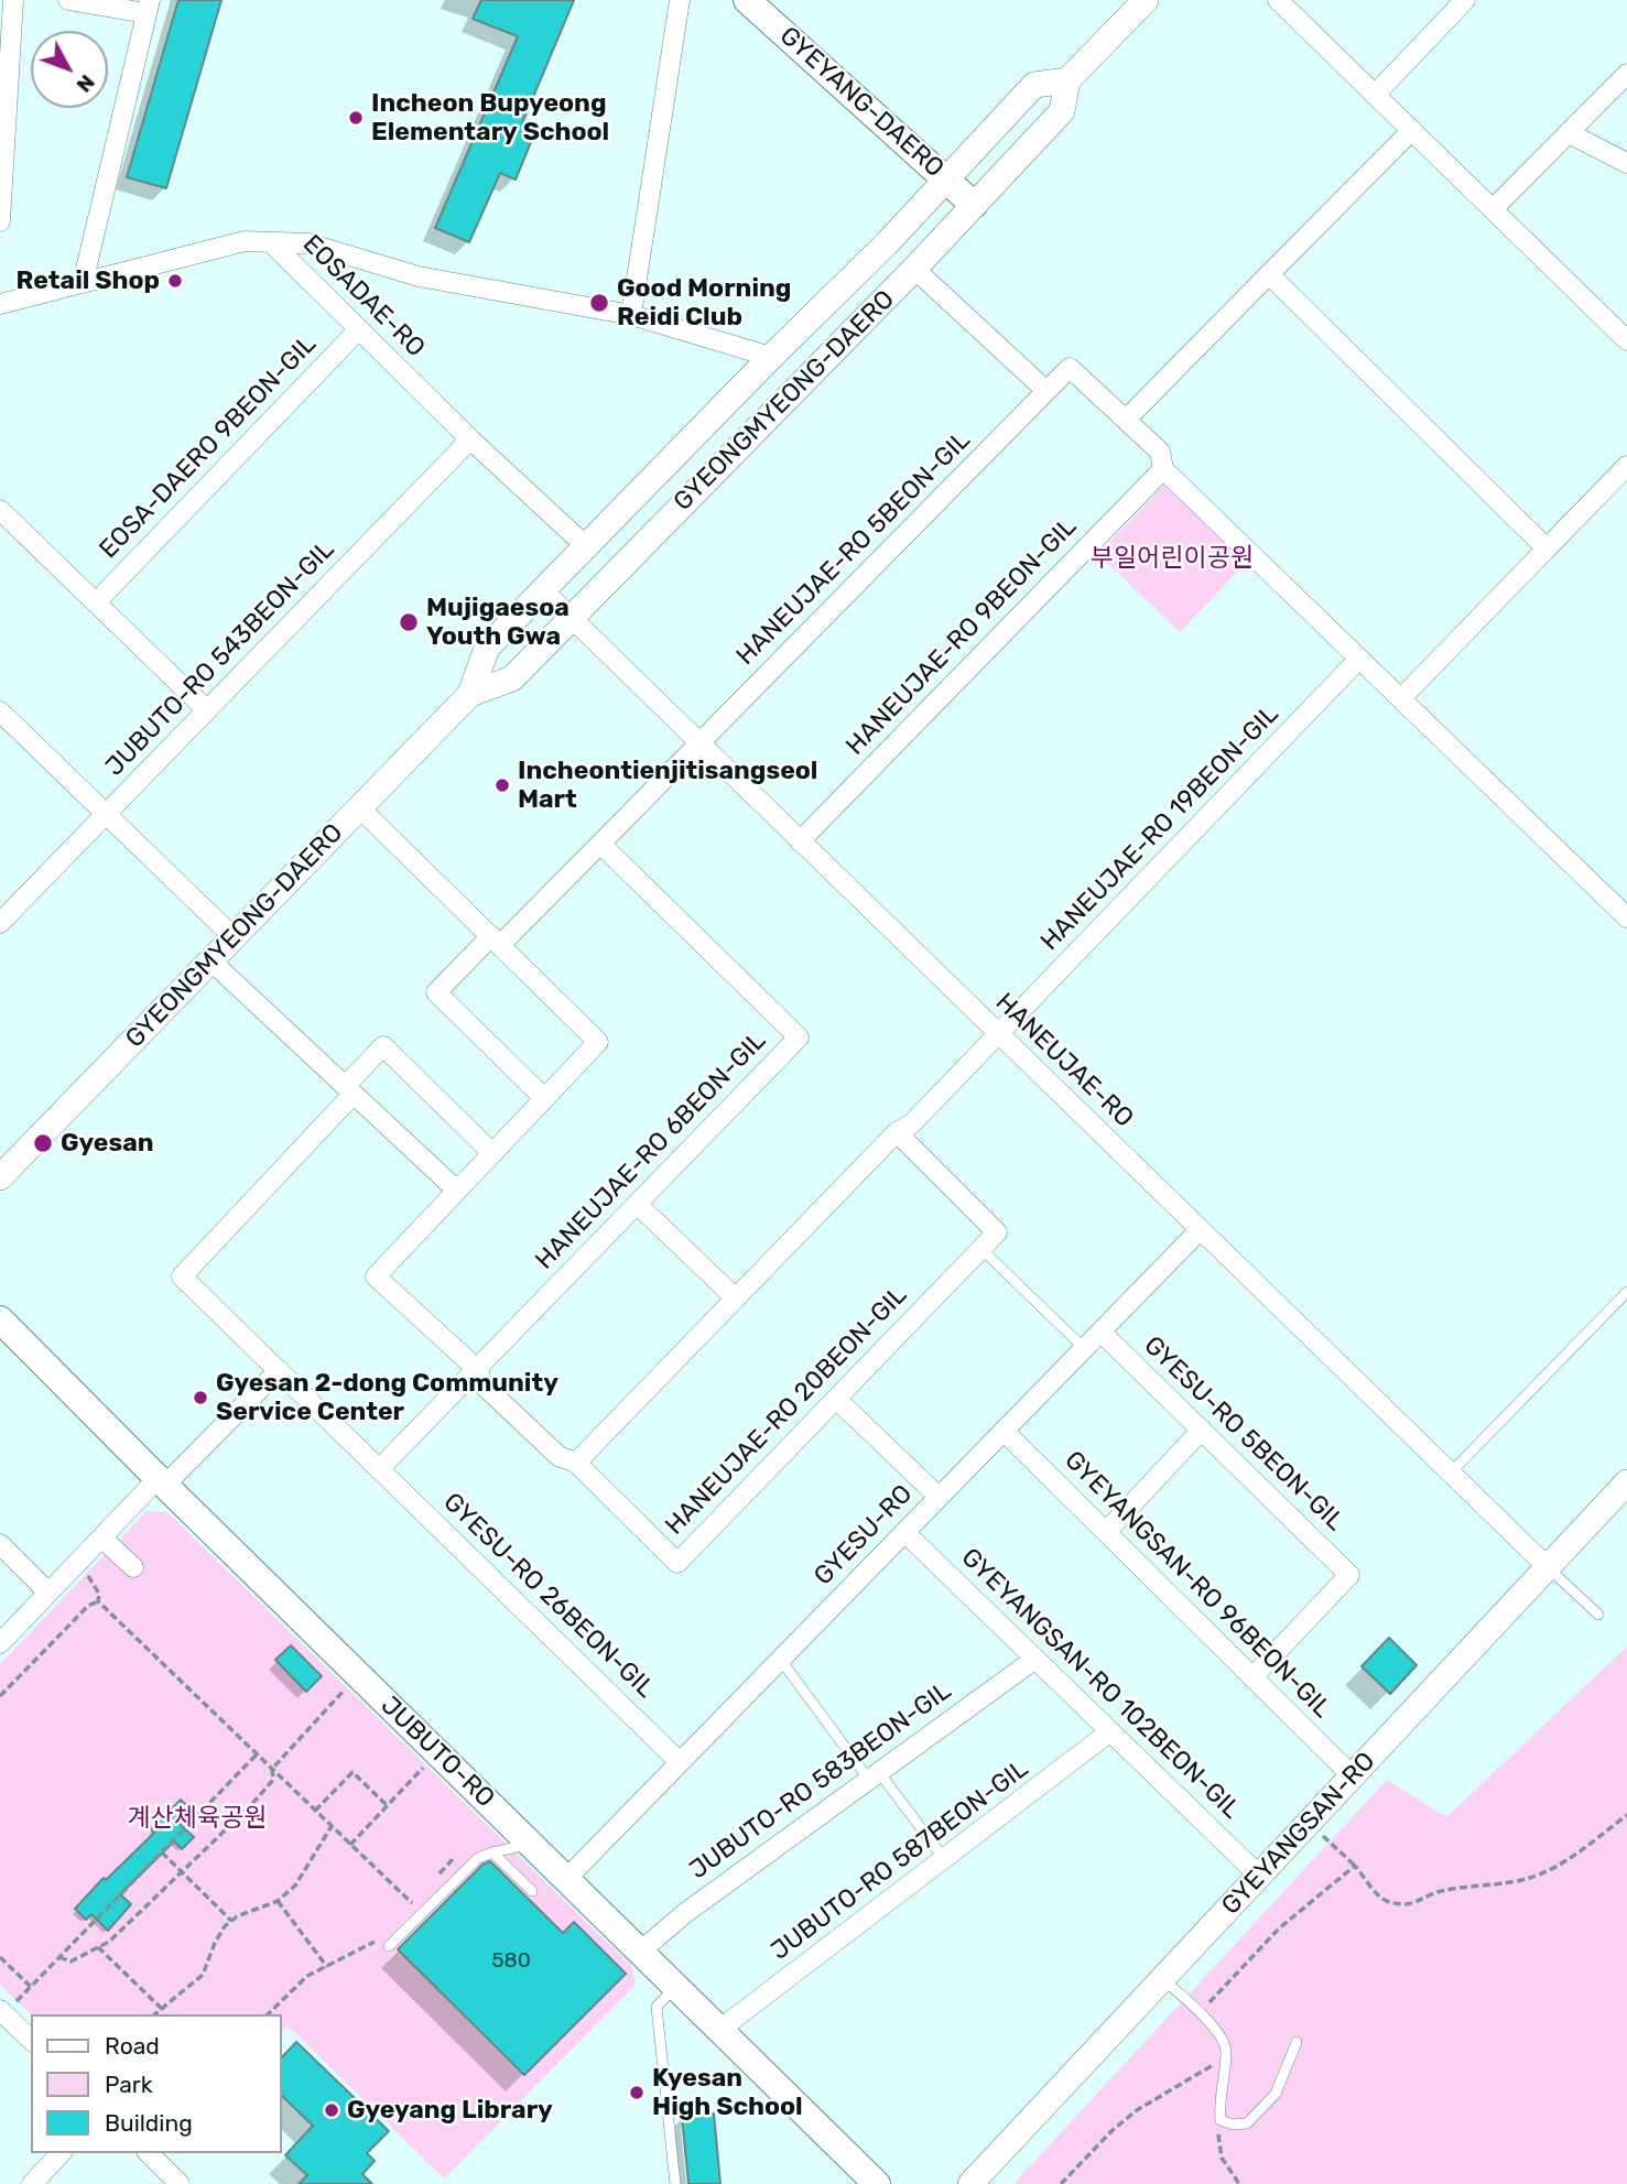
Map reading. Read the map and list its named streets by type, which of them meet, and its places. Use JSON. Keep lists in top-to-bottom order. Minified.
{"streets":{"main road":["GYEYANG-DAERO","JUBUTO-RO"],"street":["EOSADAE-RO","GYEONGMYEONG-DAERO","EOSA-DAERO 9BEON-GIL","HANEUJAE-RO 5BEON-GIL","HANEUJAE-RO 9BEON-GIL","JUBUTO-RO 543BEON-GIL","HANEUJAE-RO 19BEON-GIL","HANEUJAE-RO","HANEUJAE-RO 6BEON-GIL","HANEUJAE-RO 20BEON-GIL","GYESU-RO 5BEON-GIL","GYESU-RO","GYEYANGSAN-RO 96BEON-GIL","GYESU-RO 26BEON-GIL","GYEYANGSAN-RO 102BEON-GIL","JUBUTO-RO 583BEON-GIL","GYEYANGSAN-RO","JUBUTO-RO 587BEON-GIL"]},"crossings":[["GYEYANG-DAERO","GYEONGMYEONG-DAERO"],["EOSADAE-RO","GYEONGMYEONG-DAERO"],["EOSADAE-RO","EOSA-DAERO 9BEON-GIL"],["EOSADAE-RO","JUBUTO-RO 543BEON-GIL"],["GYEONGMYEONG-DAERO","HANEUJAE-RO"],["HANEUJAE-RO 5BEON-GIL","HANEUJAE-RO"],["HANEUJAE-RO 9BEON-GIL","HANEUJAE-RO"],["HANEUJAE-RO 19BEON-GIL","HANEUJAE-RO"],["HANEUJAE-RO","GYESU-RO"],["HANEUJAE-RO","GYEYANGSAN-RO"],["HANEUJAE-RO 6BEON-GIL","GYESU-RO 26BEON-GIL"],["GYESU-RO 5BEON-GIL","GYESU-RO"],["GYESU-RO 5BEON-GIL","GYEYANGSAN-RO 96BEON-GIL"],["GYESU-RO","GYEYANGSAN-RO 96BEON-GIL"],["GYESU-RO","GYESU-RO 26BEON-GIL"],["GYESU-RO","GYEYANGSAN-RO 102BEON-GIL"],["GYESU-RO","JUBUTO-RO"],["GYEYANGSAN-RO 96BEON-GIL","GYEYANGSAN-RO"],["GYEYANGSAN-RO 102BEON-GIL","JUBUTO-RO 583BEON-GIL"],["GYEYANGSAN-RO 102BEON-GIL","GYEYANGSAN-RO"],["GYEYANGSAN-RO 102BEON-GIL","JUBUTO-RO 587BEON-GIL"],["JUBUTO-RO","JUBUTO-RO 583BEON-GIL"],["JUBUTO-RO","JUBUTO-RO 587BEON-GIL"]],"parks":["부일어린이공원","계산체육공원"],"places":["Incheon Bupyeong Elementary School","Retail Shop","Good Morning Reidi Club","Mujigaesoa Youth Gwa","Incheontienjitisangseol Mart","Gyesan","Gyesan 2-dong Community Service Center","Kyesan High School","Gyeyang Library"],"house_numbers":["580"],"legend":["Road","Park","Building"],"north":"bottom right"}
